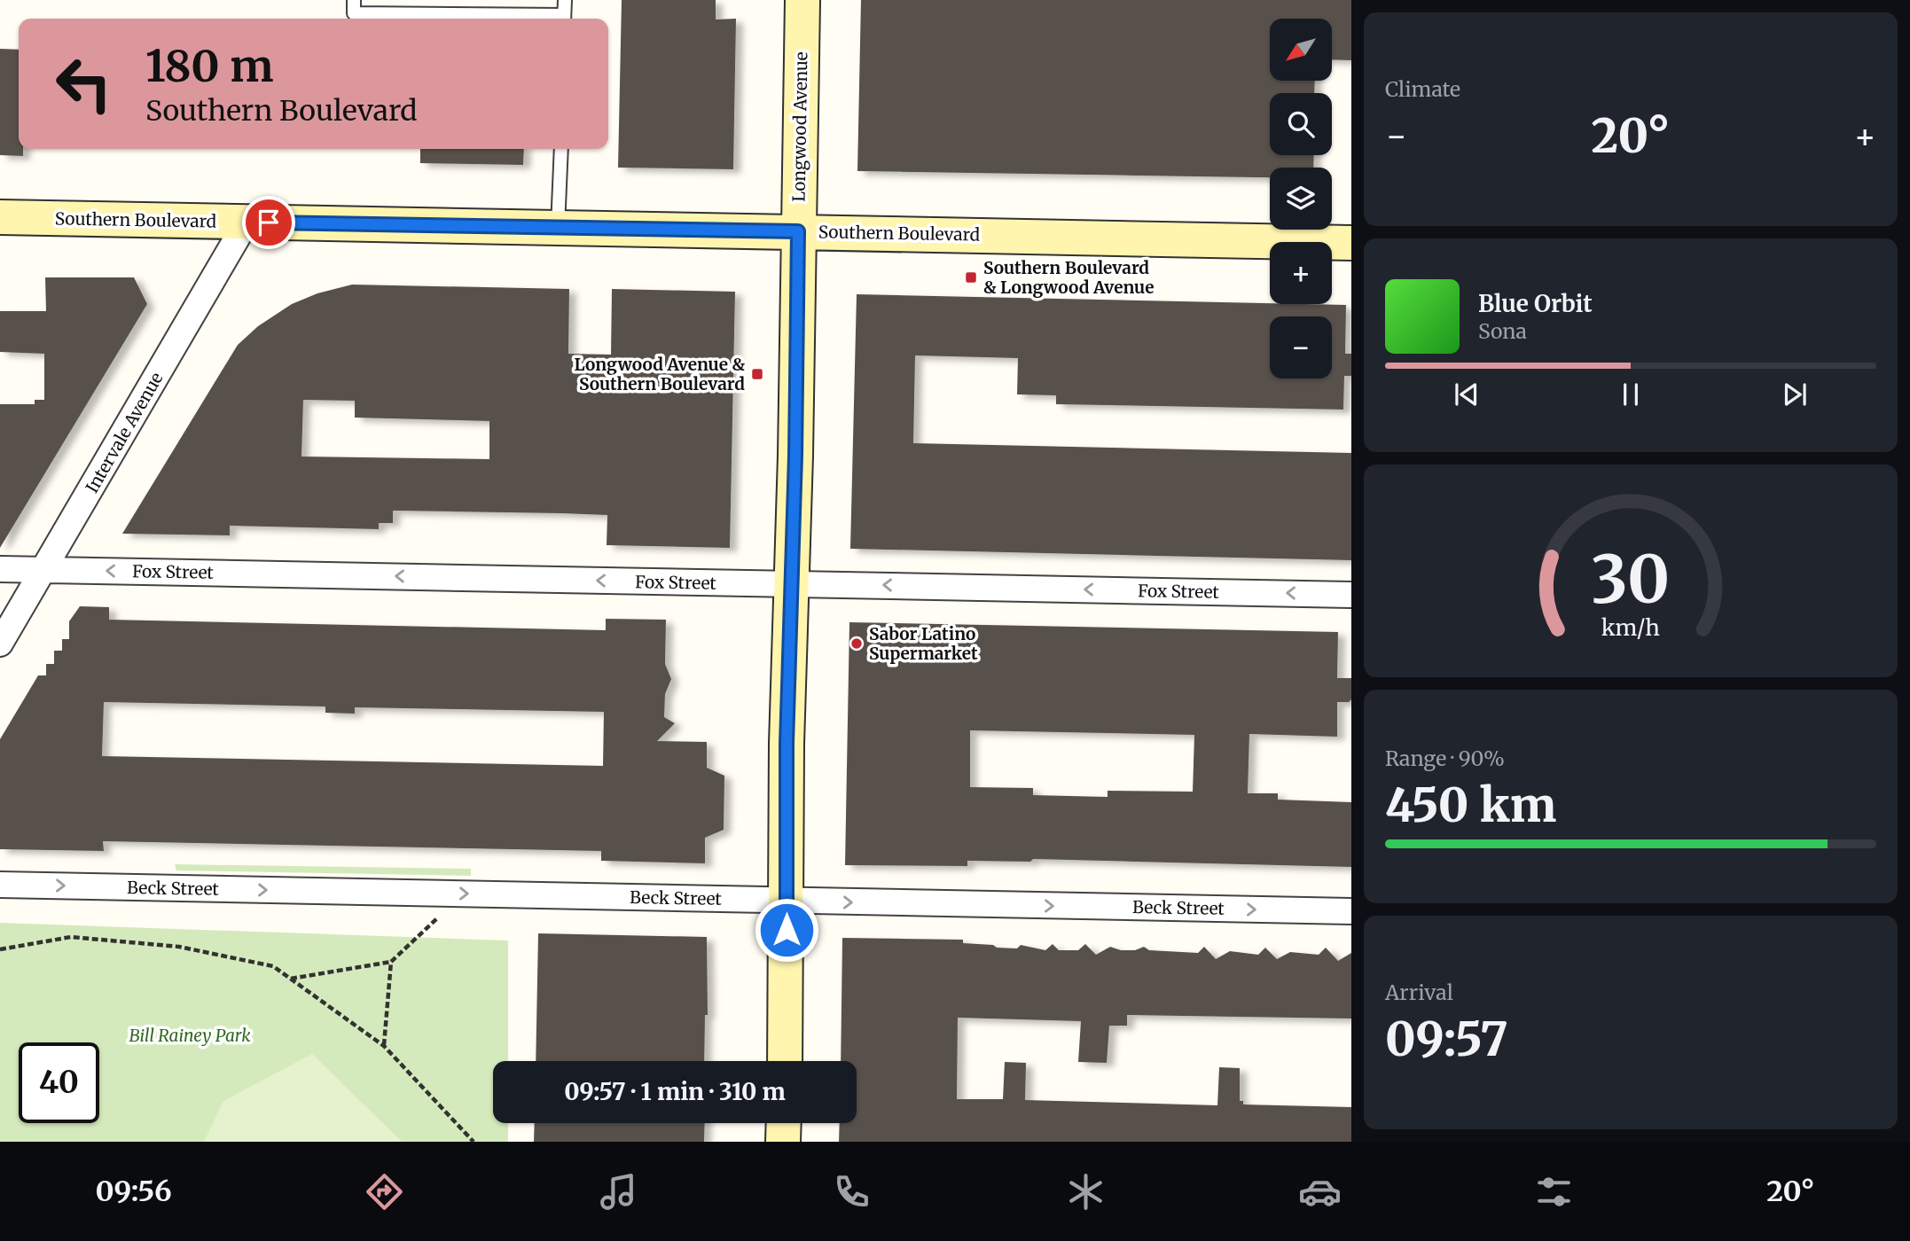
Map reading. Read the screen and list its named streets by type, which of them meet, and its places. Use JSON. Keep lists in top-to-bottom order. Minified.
{"streets":{"street":["Longwood Avenue","Southern Boulevard","Intervale Avenue","Fox Street","Beck Street"]},"crossings":[["Longwood Avenue","Southern Boulevard"],["Longwood Avenue","Fox Street"],["Longwood Avenue","Beck Street"],["Southern Boulevard","Intervale Avenue"],["Intervale Avenue","Fox Street"]],"one_way":["Fox Street","Beck Street"],"parks":["Bill Rainey Park"],"places":{"transit":["Southern Boulevard & Longwood Avenue","Longwood Avenue & Southern Boulevard"],"other":["Sabor Latino Supermarket"]},"north":"bottom left","page":{"tile":["Climate",["Range · 90%","450 km"],["Arrival","09:57"]],"map_buttons":["+","−"],"turn":["180 m","Southern Boulevard"],"heat":["−","20°","+"],"song":["Blue Orbit","Sona"],"limit":"40","trip":"09:57 · 1 min · 310 m","tabs":["09:56","20°"],"gauge":["30","km/h"]}}
